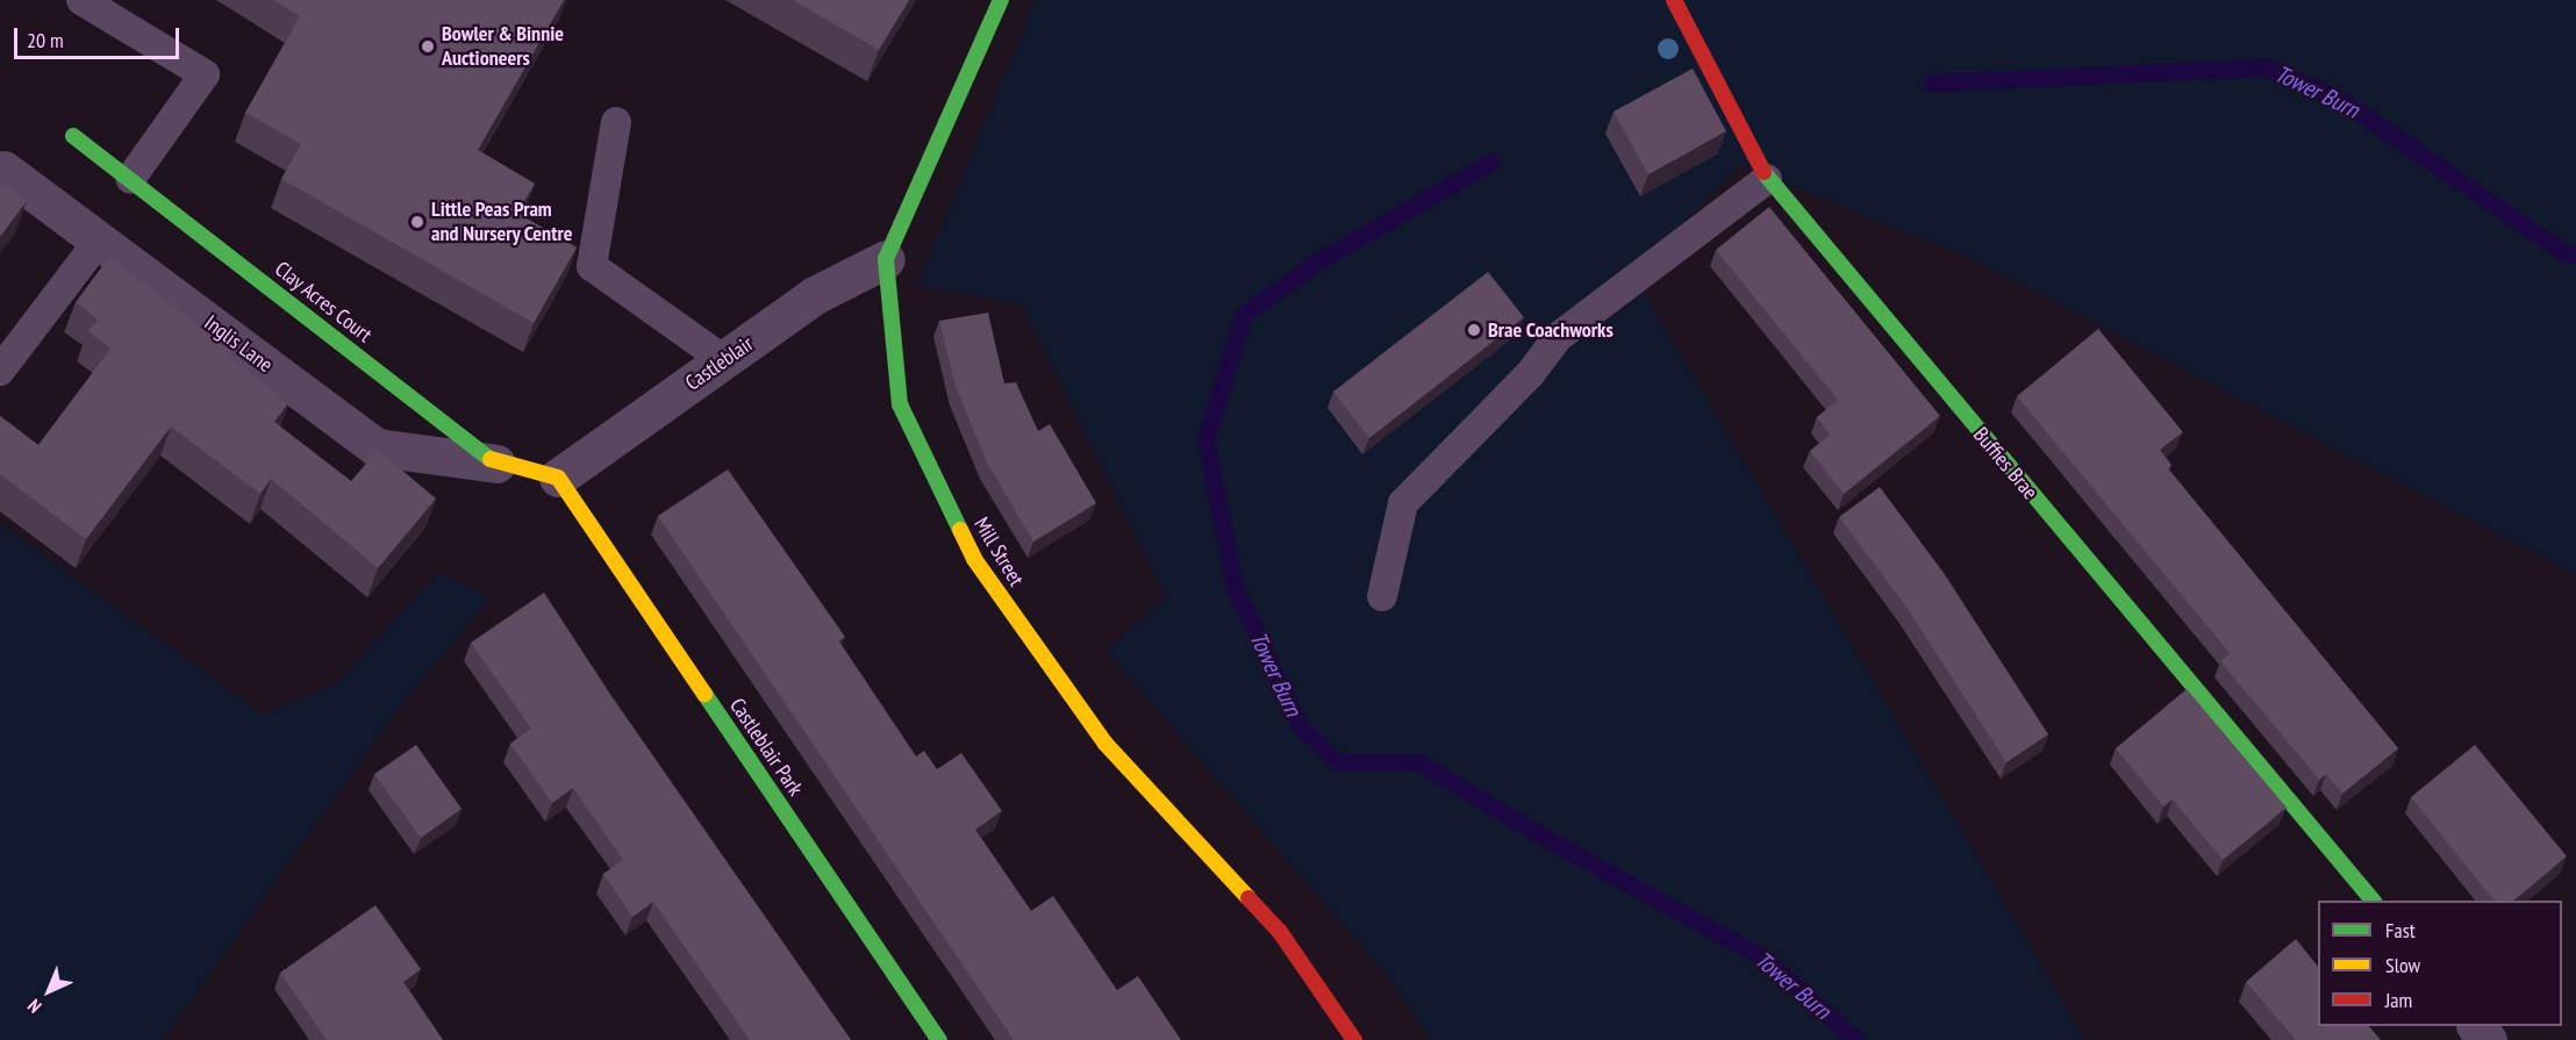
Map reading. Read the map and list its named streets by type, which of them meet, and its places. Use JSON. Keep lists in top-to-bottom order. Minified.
{"streets":{"street":["Clay Acres Court","Inglis Lane","Castleblair","Buffies Brae","Mill Street","Castleblair Park"]},"crossings":[["Clay Acres Court","Inglis Lane"],["Clay Acres Court","Castleblair"],["Clay Acres Court","Castleblair Park"],["Castleblair","Mill Street"],["Castleblair","Castleblair Park"]],"water":["Tower Burn"],"places":["Bowler & Binnie Auctioneers","Little Peas Pram and Nursery Centre","Brae Coachworks"],"legend":["Fast","Slow","Jam"],"scale_bar":"20 m","north":"bottom left"}
